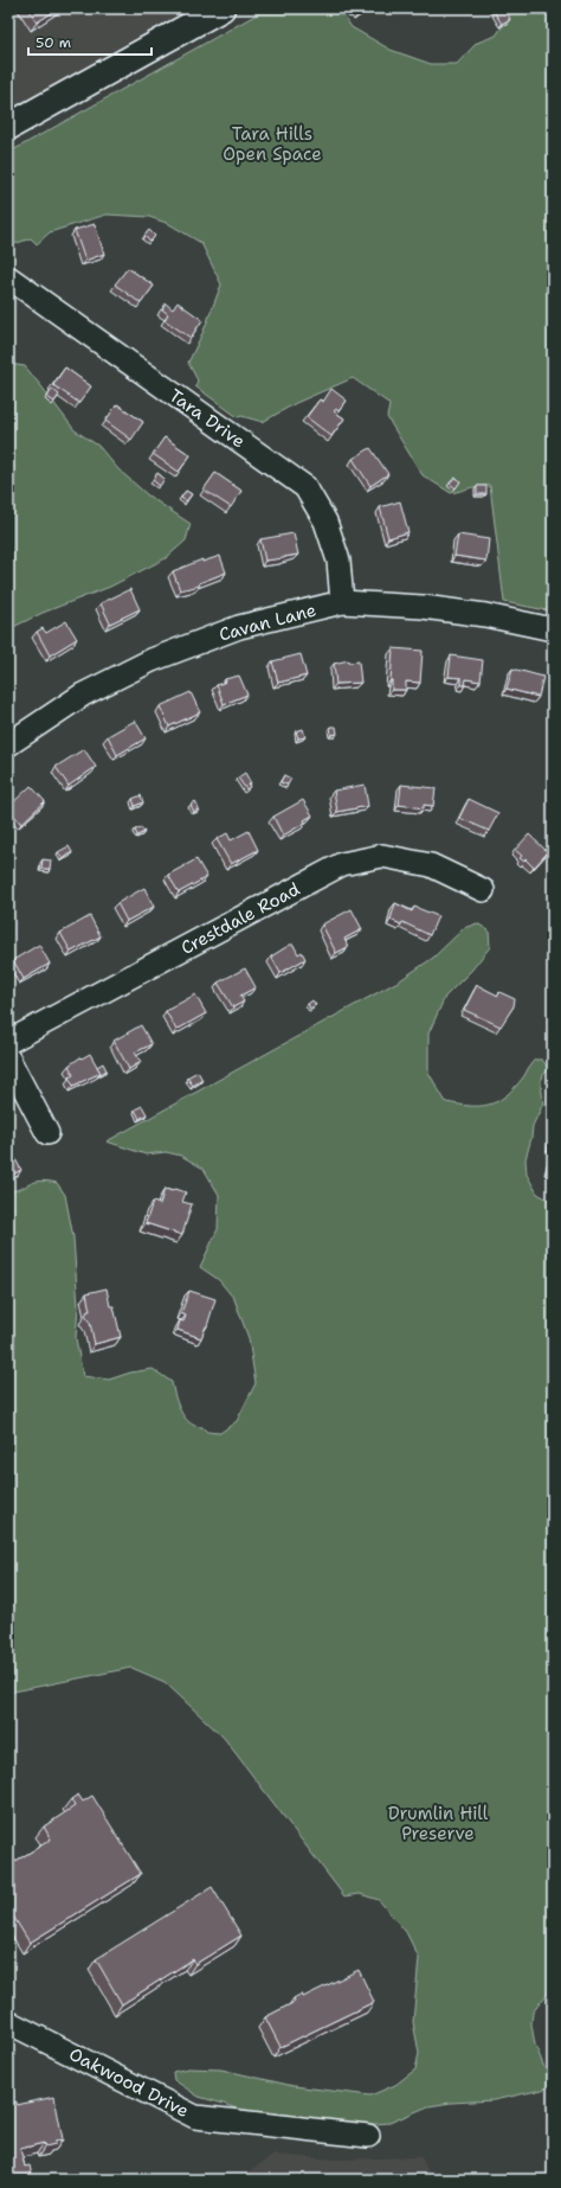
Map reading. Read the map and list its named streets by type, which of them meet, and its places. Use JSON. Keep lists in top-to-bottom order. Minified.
{"streets":{"street":["Tara Drive","Cavan Lane","Crestdale Road","Oakwood Drive"]},"crossings":[["Tara Drive","Cavan Lane"]],"parks":["Tara Hills Open Space","Drumlin Hill Preserve"],"scale_bar":"50 m"}
